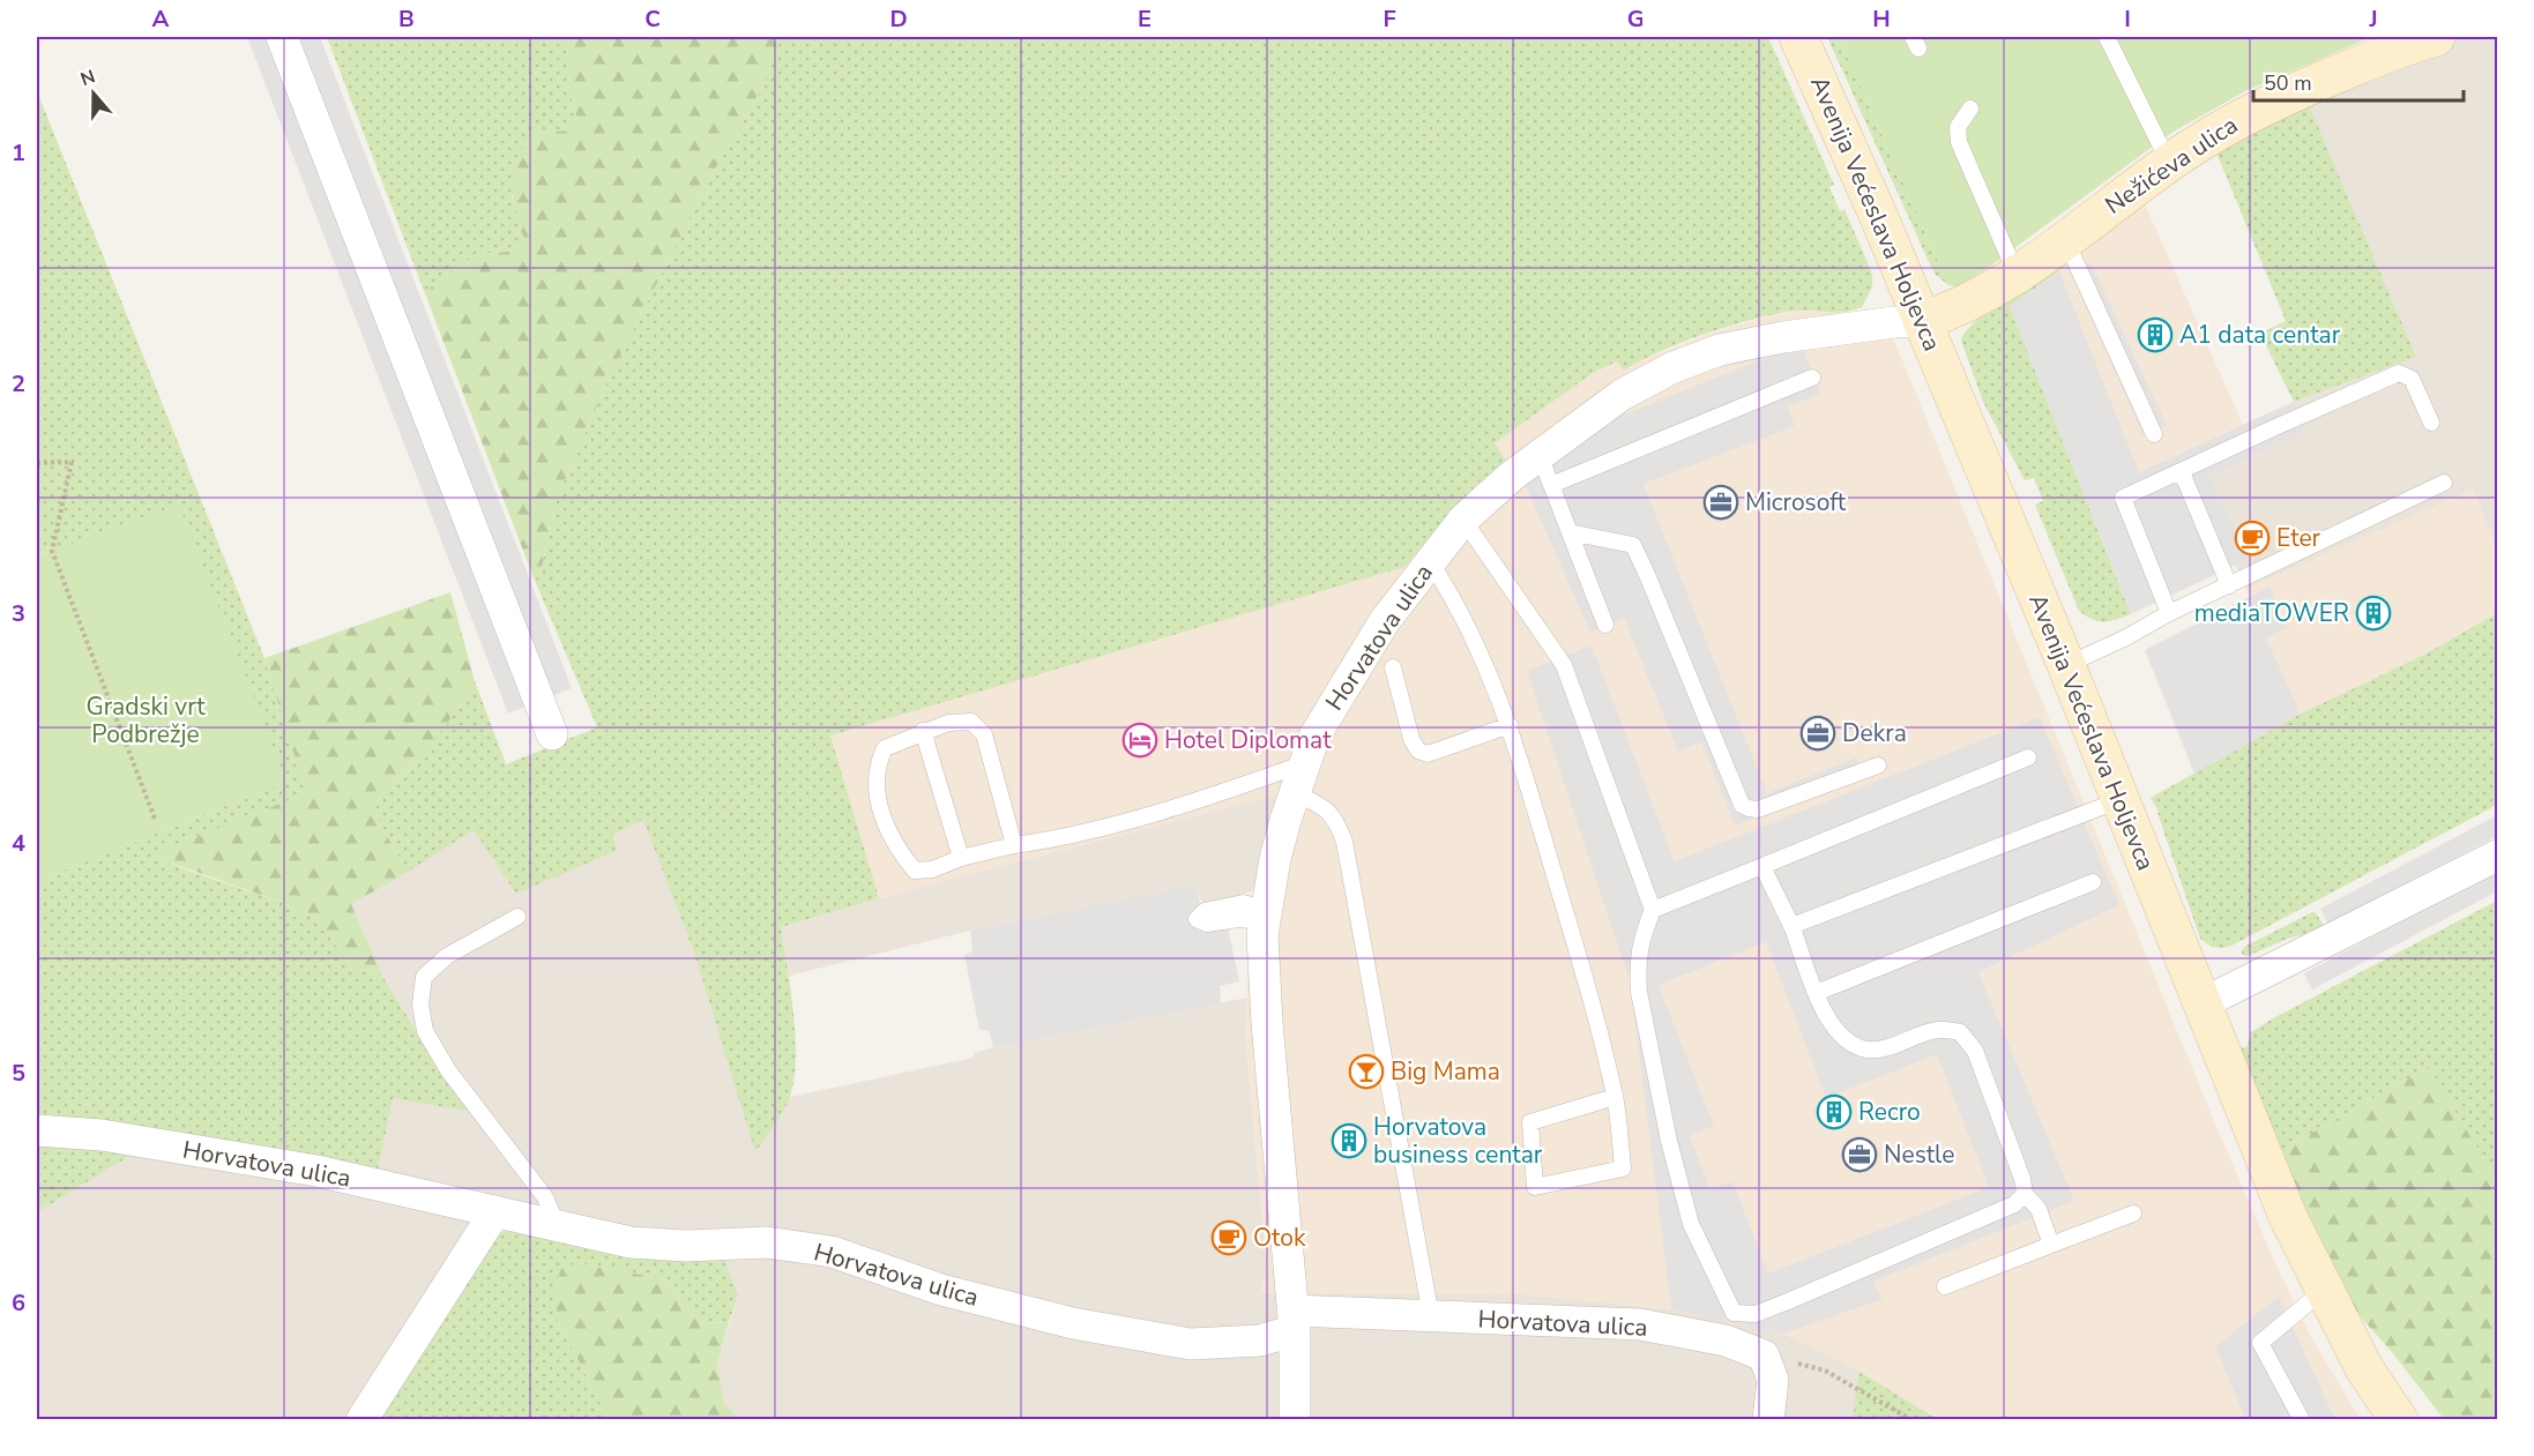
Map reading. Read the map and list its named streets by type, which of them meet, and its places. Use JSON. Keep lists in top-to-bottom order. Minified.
{"streets":{"street":["Nežićeva ulica","Avenija Većeslava Holjevca","Horvatova ulica"]},"crossings":[["Nežićeva ulica","Avenija Većeslava Holjevca"],["Nežićeva ulica","Horvatova ulica"],["Avenija Većeslava Holjevca","Horvatova ulica"]],"parks":["Gradski vrt Podbrežje"],"places":{"building":["A1 data centar","mediaTOWER","Recro","Horvatova business centar"],"office":["Microsoft","Dekra","Nestle"],"cafe":["Eter","Otok"],"hotel":["Hotel Diplomat"],"bar":["Big Mama"]},"scale_bar":"50 m","north":"top","grid":{"columns":["A","B","C","D","E","F","G","H","I","J"],"rows":["1","2","3","4","5","6"]}}
